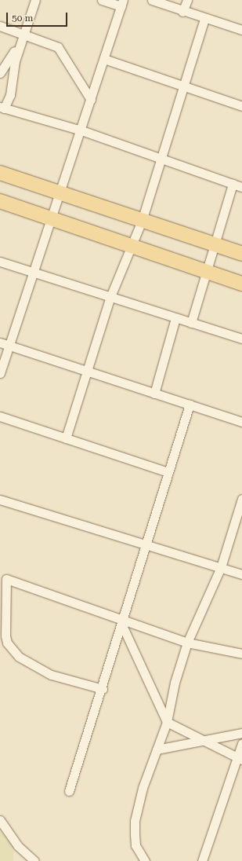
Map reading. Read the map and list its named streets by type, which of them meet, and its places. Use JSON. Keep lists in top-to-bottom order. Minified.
{"scale_bar":"50 m"}
